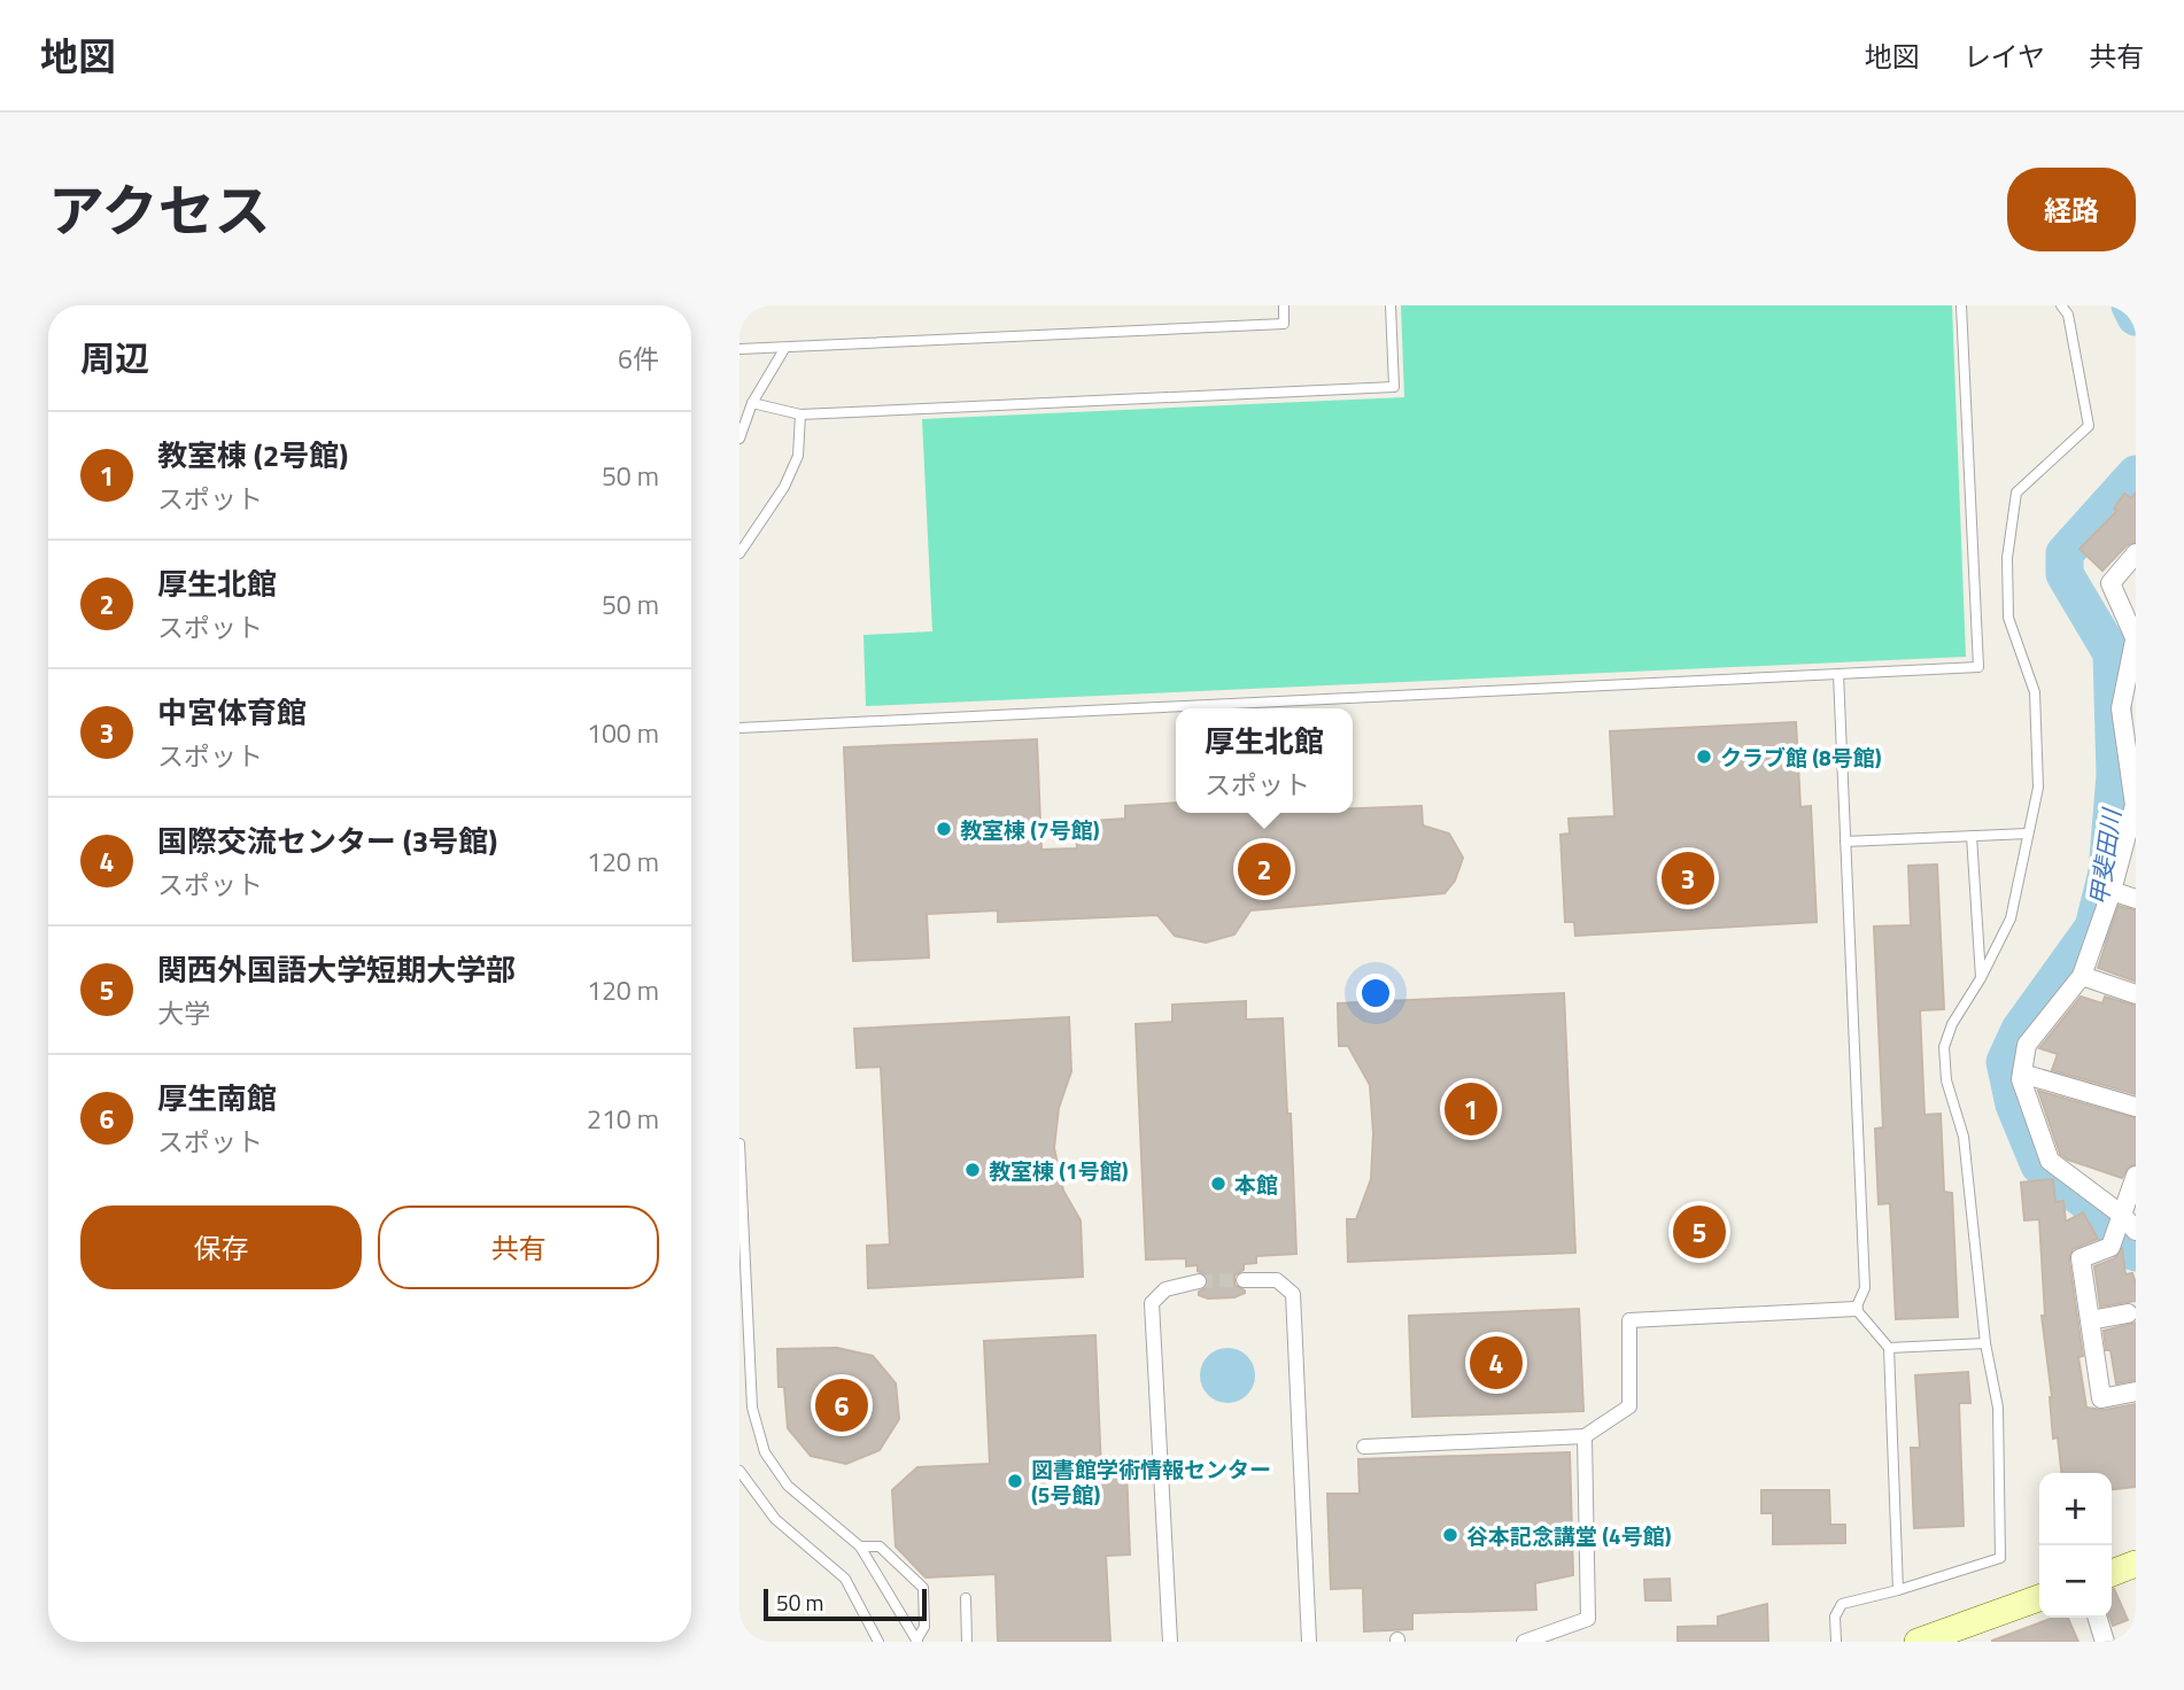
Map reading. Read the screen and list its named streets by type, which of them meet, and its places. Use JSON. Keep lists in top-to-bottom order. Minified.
{"water":["甲斐田川"],"places":["クラブ館 (8号館)","教室棟 (7号館)","教室棟 (1号館)","本館","図書館学術情報センター (5号館)","谷本記念講堂 (4号館)"],"scale_bar":"50 m","page":{"header":"地図","nav":["地図","レイヤ","共有"],"title":"アクセス","buttons":["経路",["保存","共有"]],"heading":["周辺","6件"],"list":[{"mark":"1","name":"教室棟 (2号館)","note":"スポット","value":"50 m"},{"mark":"2","name":"厚生北館","note":"スポット","value":"50 m"},{"mark":"3","name":"中宮体育館","note":"スポット","value":"100 m"},{"mark":"4","name":"国際交流センター (3号館)","note":"スポット","value":"120 m"},{"mark":"5","name":"関西外国語大学短期大学部","note":"大学","value":"120 m"},{"mark":"6","name":"厚生南館","note":"スポット","value":"210 m"}],"popup":["厚生北館","スポット"],"pins":["2","3","1","5","4","6"],"map_buttons":["+","−"],"scale":"50 m"}}
